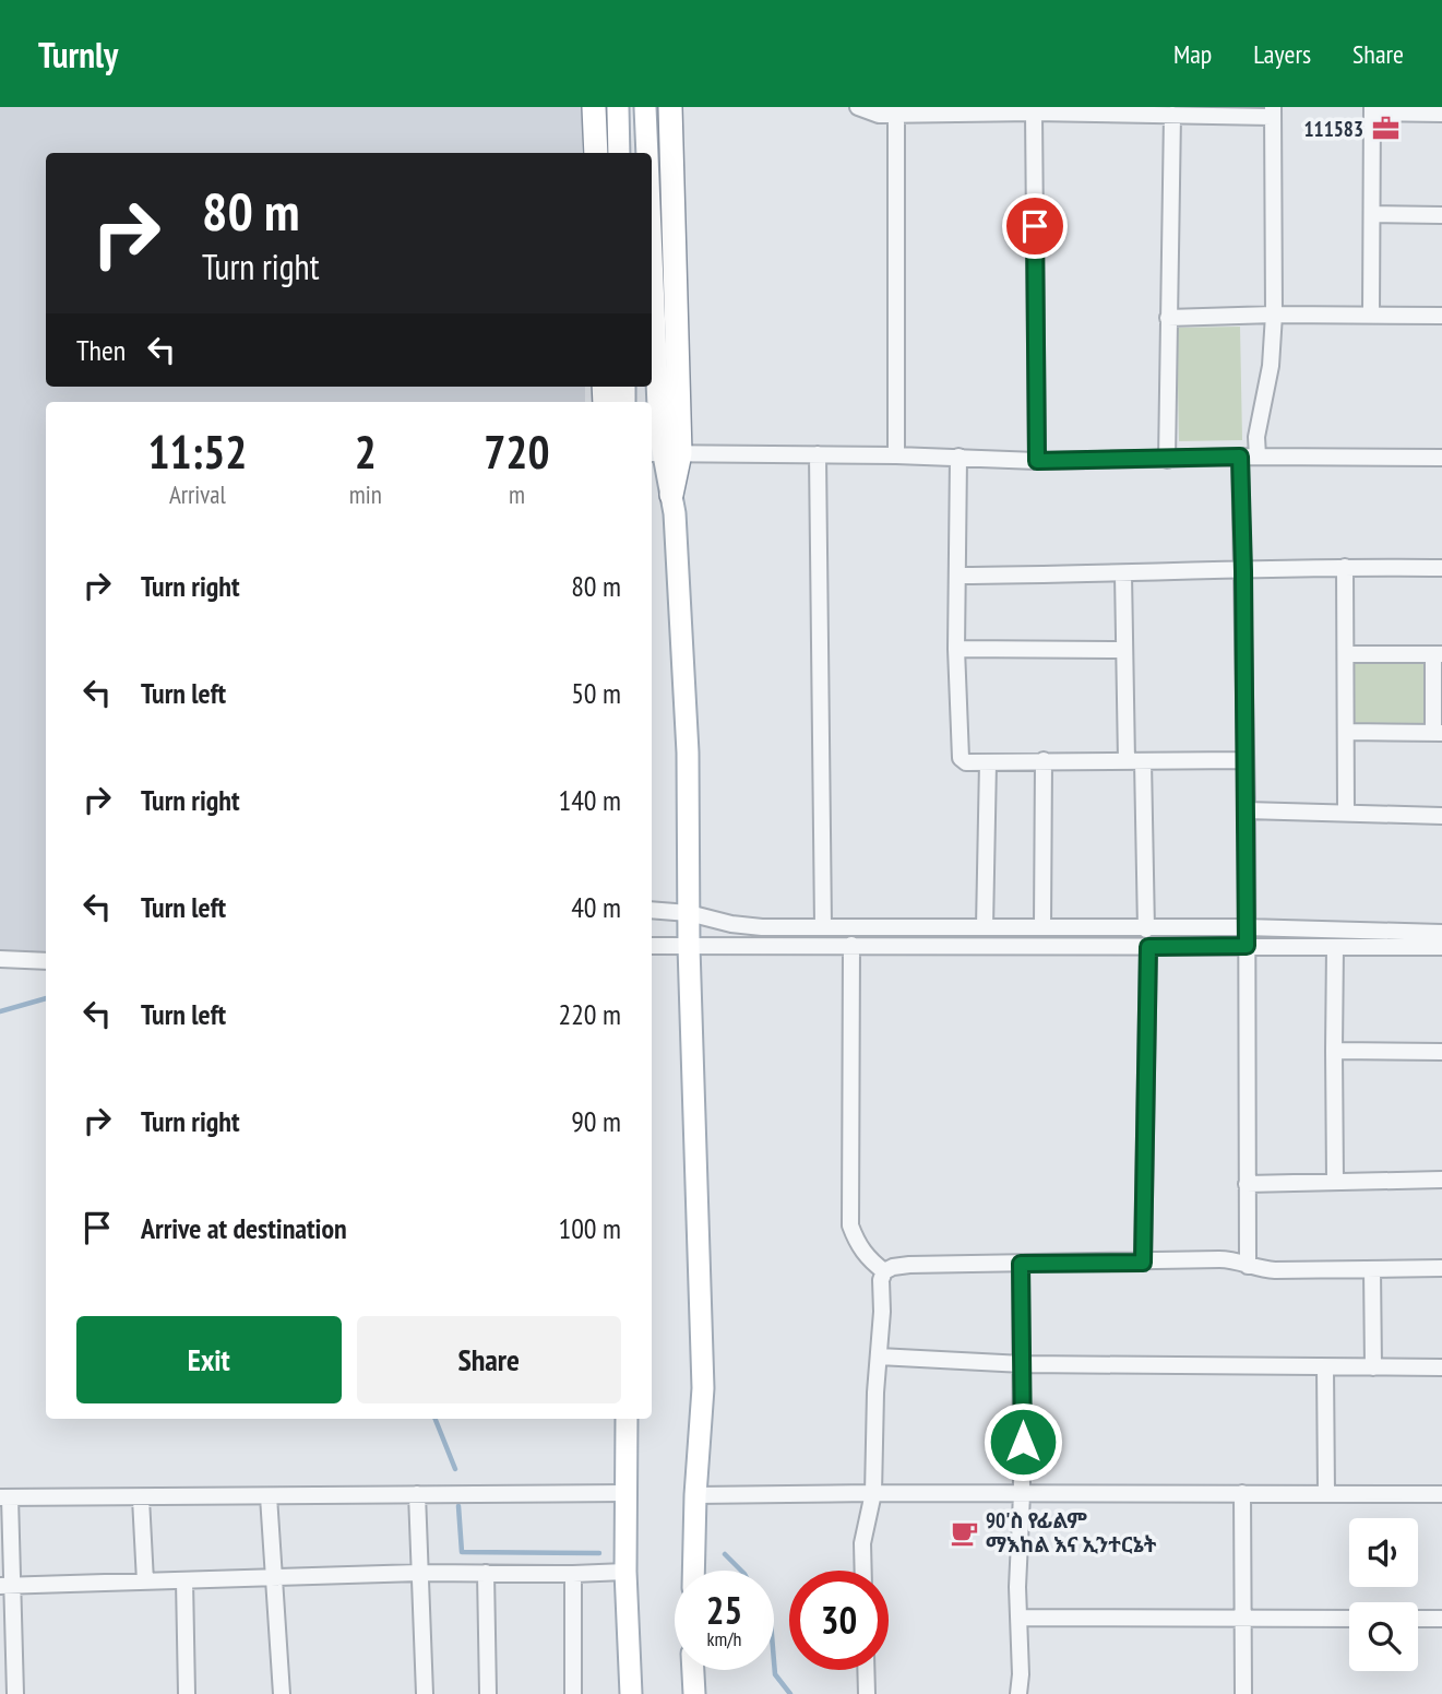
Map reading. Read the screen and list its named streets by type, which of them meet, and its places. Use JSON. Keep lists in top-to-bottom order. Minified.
{"places":{"office":["111583"],"cafe":["90'ስ የፊልም ማእከል እና ኢንተርኔት"]},"page":{"header":"Turnly","nav":["Map","Layers","Share"],"turn":["80 m","Turn right"],"then":"Then","eta":["11:52","Arrival","2","min","720","m"],"list":[{"name":"Turn right","value":"80 m"},{"name":"Turn left","value":"50 m"},{"name":"Turn right","value":"140 m"},{"name":"Turn left","value":"40 m"},{"name":"Turn left","value":"220 m"},{"name":"Turn right","value":"90 m"},{"name":"Arrive at destination","value":"100 m"}],"buttons":["Exit","Share"],"speed":"25 km/h","limit":"30"}}
